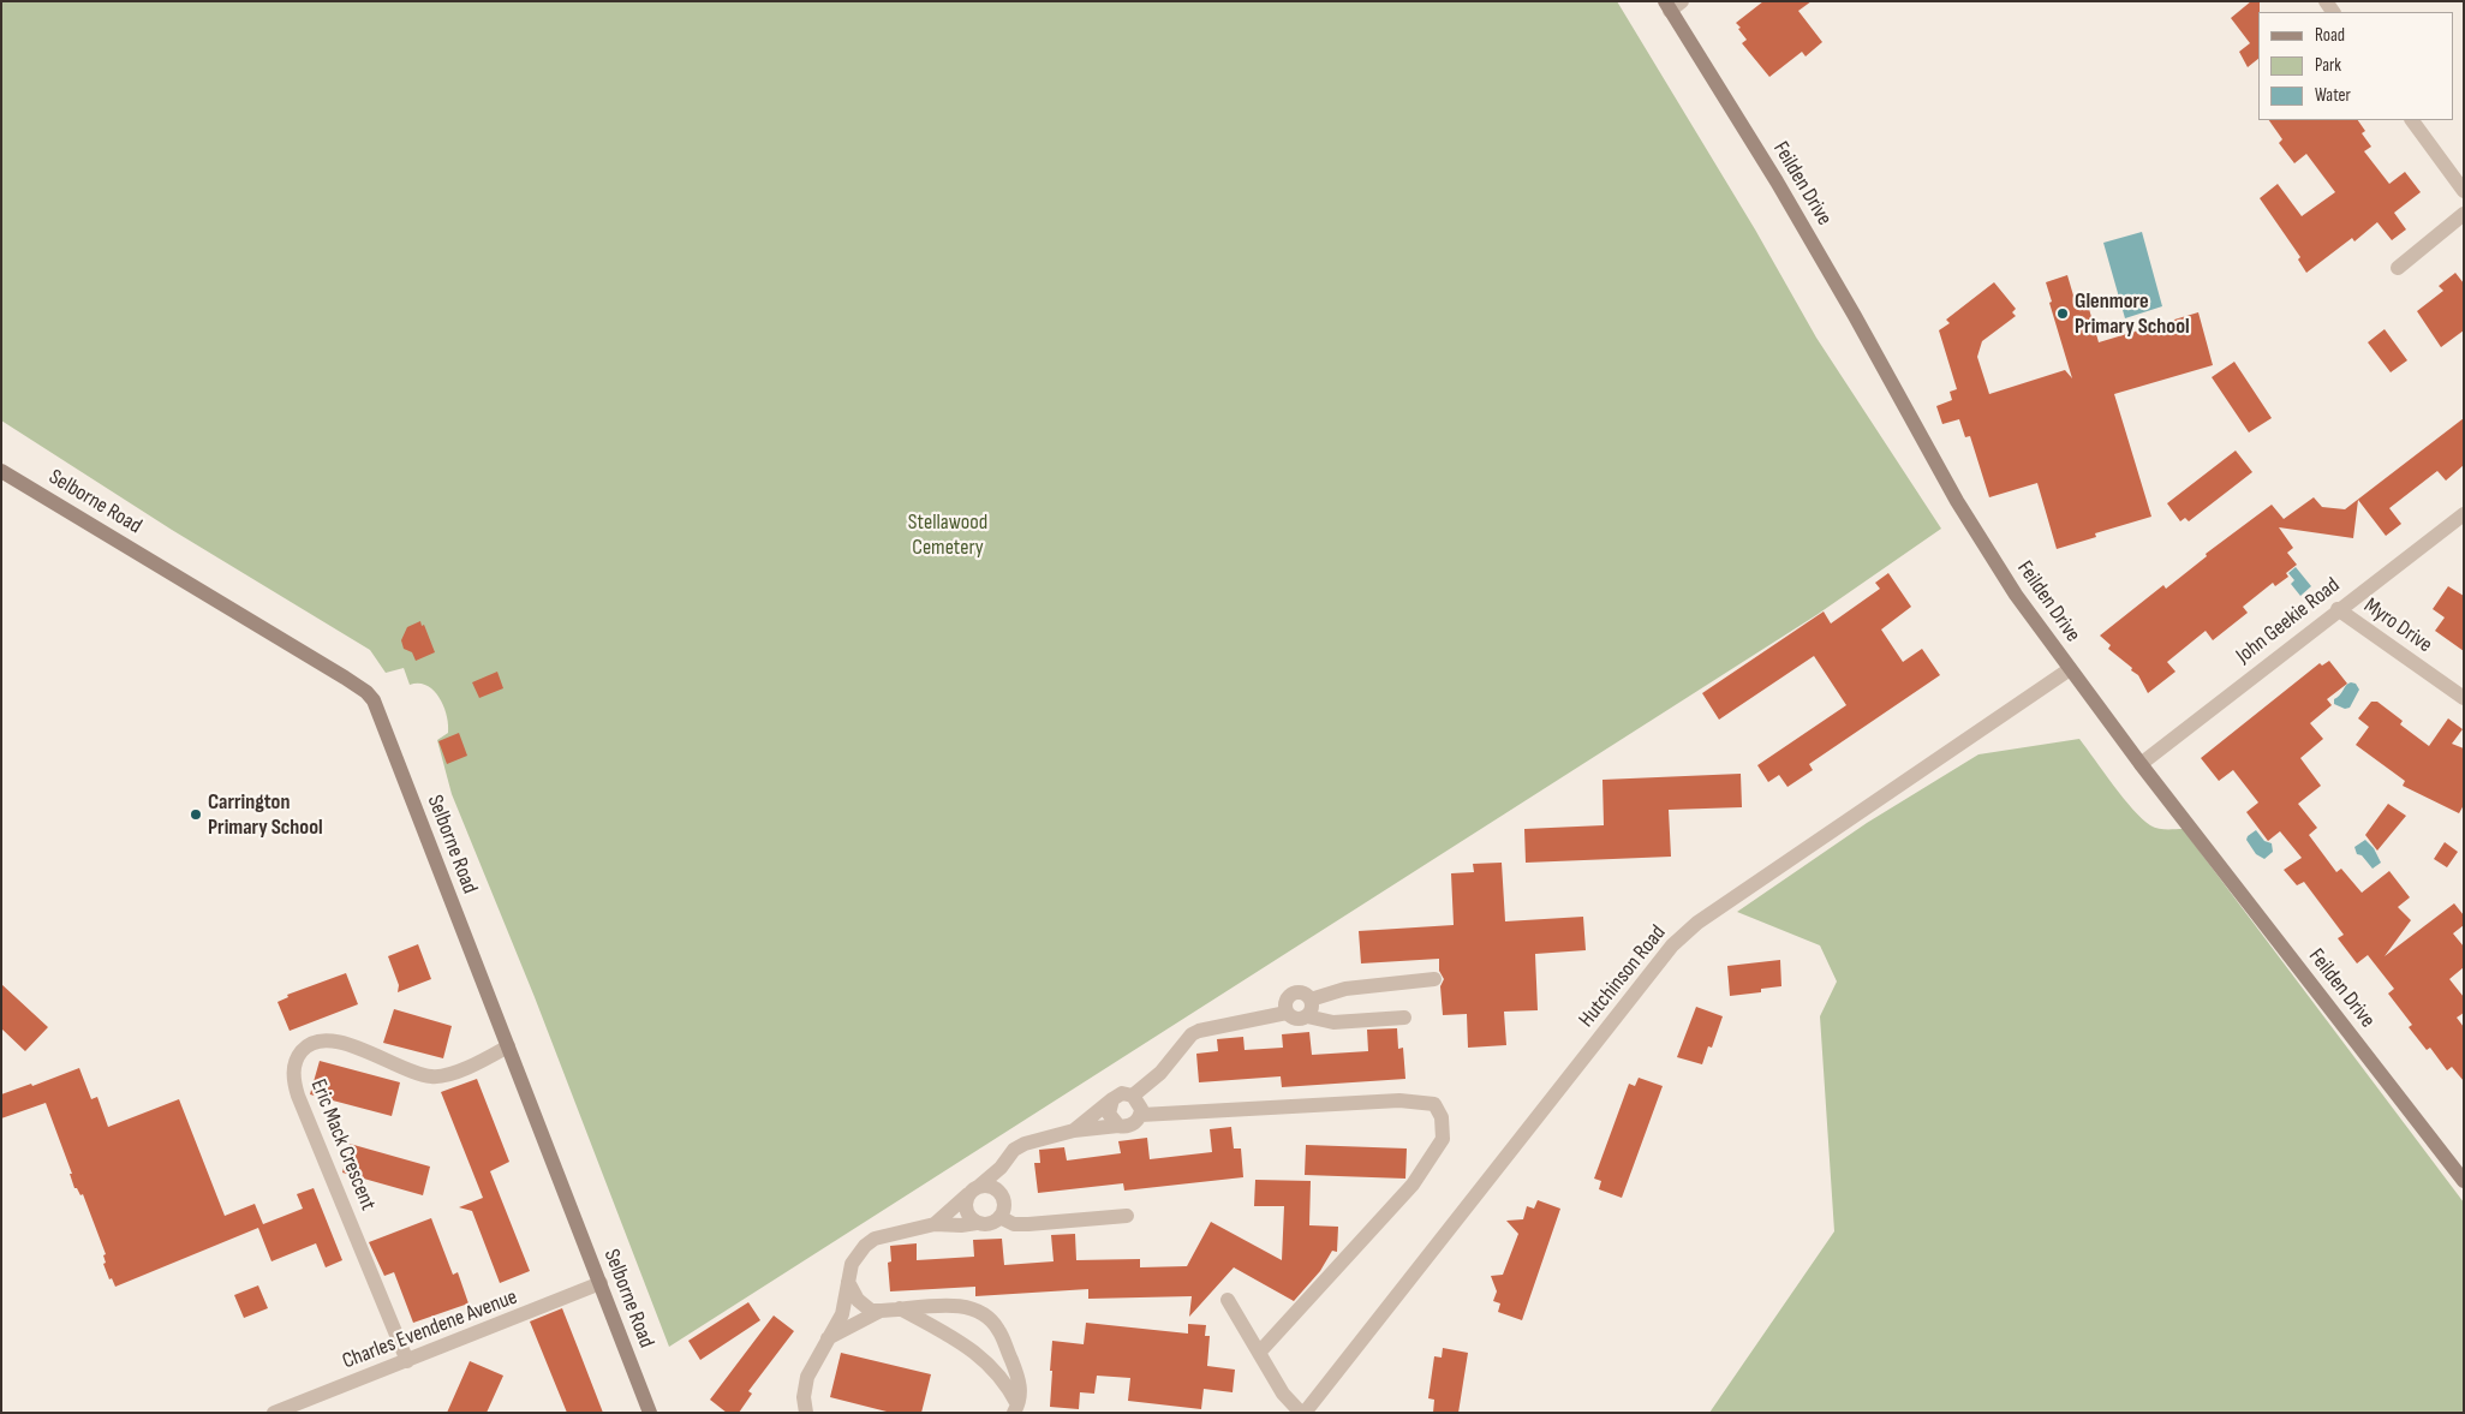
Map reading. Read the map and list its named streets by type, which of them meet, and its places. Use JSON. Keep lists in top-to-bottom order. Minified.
{"streets":{"street":["Feilden Drive","Selborne Road","John Geekie Road","Myro Drive","Hutchinson Road","Eric Mack Crescent","Charles Evendene Avenue"]},"crossings":[["Feilden Drive","John Geekie Road"],["Feilden Drive","Hutchinson Road"],["Selborne Road","Eric Mack Crescent"],["Selborne Road","Charles Evendene Avenue"],["John Geekie Road","Myro Drive"],["Eric Mack Crescent","Charles Evendene Avenue"]],"parks":["Stellawood Cemetery"],"places":["Glenmore Primary School","Carrington Primary School"],"legend":["Road","Park","Water"]}
